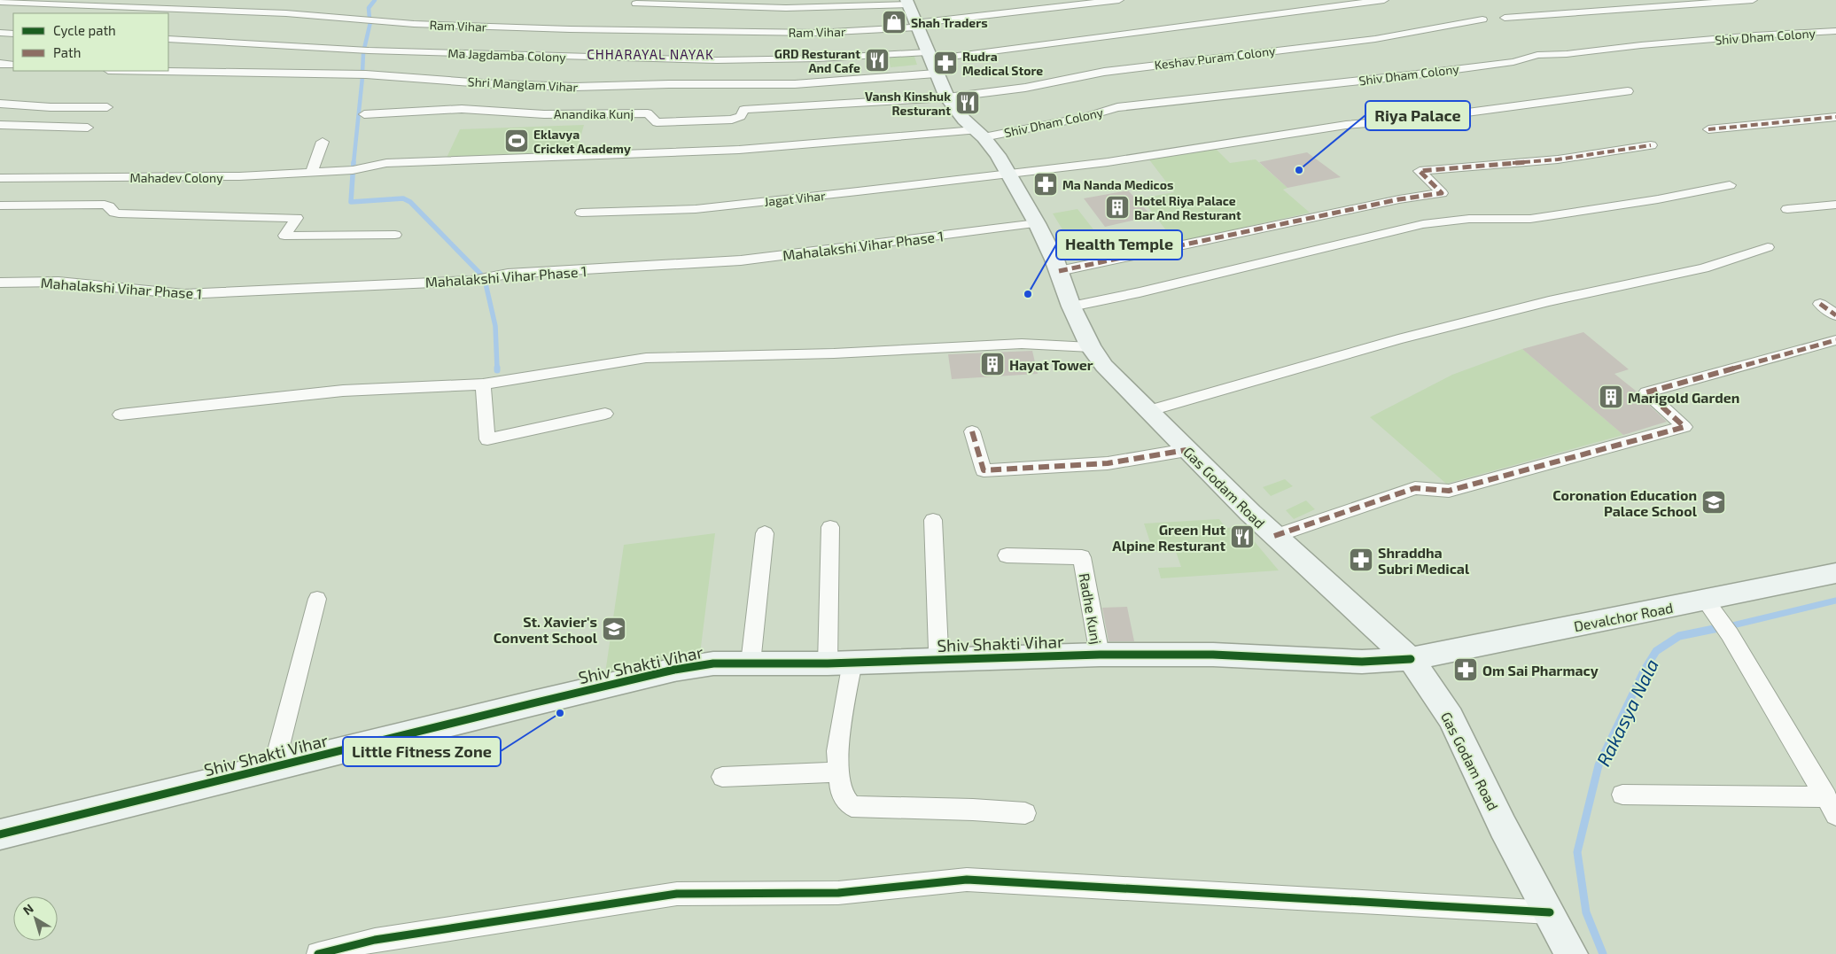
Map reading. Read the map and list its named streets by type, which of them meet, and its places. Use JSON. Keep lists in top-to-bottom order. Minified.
{"streets":{"main road":["Gas Godam Road","Devalchor Road","Shiv Shakti Vihar"],"street":["Ram Vihar","Shiv Dham Colony","Ma Jagdamba Colony","Keshav Puram Colony","Shri Manglam Vihar","Anandika Kunj","Mahadev Colony","Jagat Vihar","Mahalakshi Vihar Phase 1","Radhe Kunj"]},"crossings":[["Ram Vihar","Gas Godam Road"],["Shiv Dham Colony","Mahadev Colony"],["Shiv Dham Colony","Gas Godam Road"],["Ma Jagdamba Colony","Shri Manglam Vihar"],["Ma Jagdamba Colony","Gas Godam Road"],["Keshav Puram Colony","Anandika Kunj"],["Keshav Puram Colony","Gas Godam Road"],["Shri Manglam Vihar","Gas Godam Road"],["Anandika Kunj","Gas Godam Road"],["Jagat Vihar","Gas Godam Road"],["Mahalakshi Vihar Phase 1","Gas Godam Road"],["Gas Godam Road","Devalchor Road"],["Gas Godam Road","Shiv Shakti Vihar"],["Radhe Kunj","Shiv Shakti Vihar"],["Devalchor Road","Shiv Shakti Vihar"]],"districts":["CHHARAYAL NAYAK"],"water":["Rakasya Nala"],"places":{"shop":["Shah Traders"],"restaurant":["GRD Resturant And Cafe","Vansh Kinshuk Resturant","Green Hut Alpine Resturant"],"pharmacy":["Rudra Medical Store","Ma Nanda Medicos","Shraddha Subri Medical","Om Sai Pharmacy"],"sports":["Eklavya Cricket Academy"],"other":["Riya Palace","Health Temple","Little Fitness Zone"],"building":["Hotel Riya Palace Bar And Resturant","Hayat Tower","Marigold Garden"],"school or university":["Coronation Education Palace School","St. Xavier's Convent School"]},"legend":["Cycle path","Path"],"north":"top left"}
